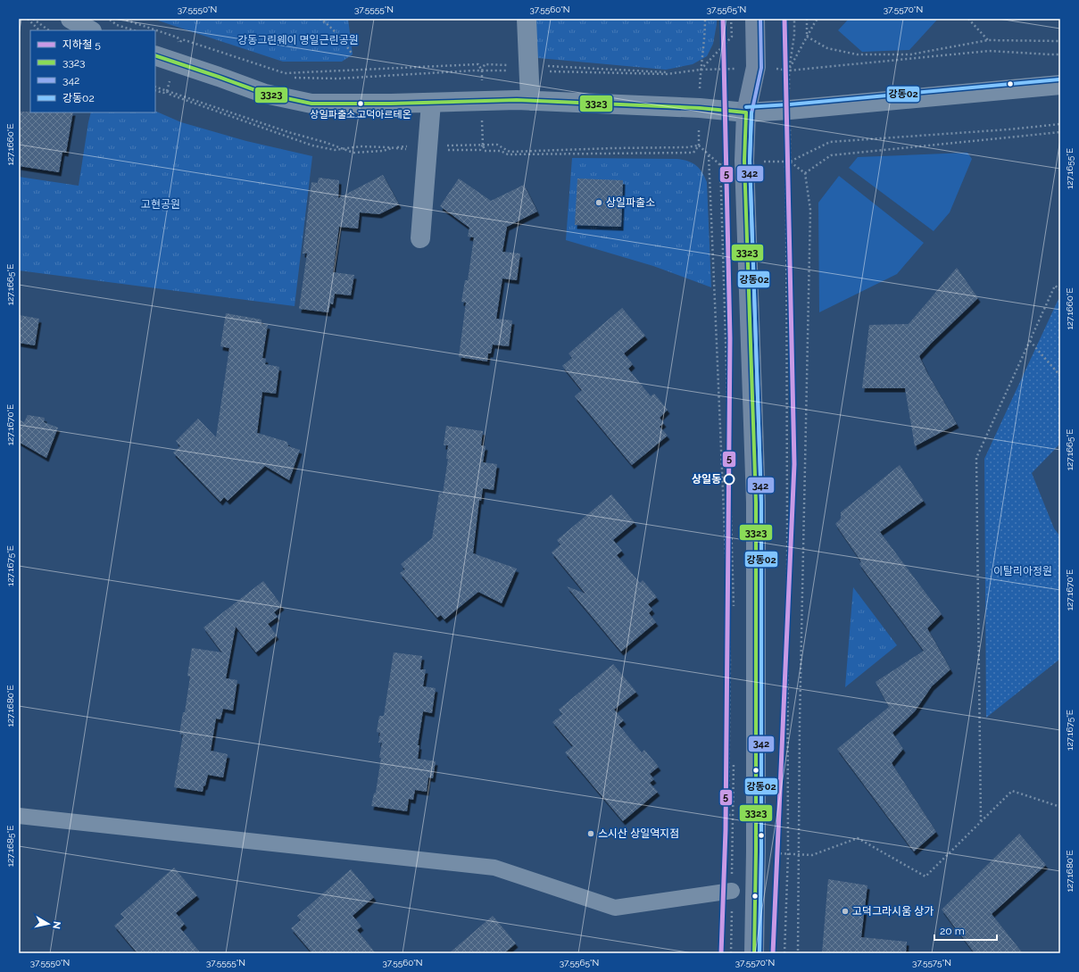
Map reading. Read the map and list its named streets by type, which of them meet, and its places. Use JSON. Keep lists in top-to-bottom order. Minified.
{"parks":["강동그린웨이 명일근린공원","고현공원","이탈리아정원"],"places":["상일파출소.고덕아르테온","상일파출소","상일동","스시산 상일역지점","고덕그라시움 상가"],"lines":["metro line 5","transit line 342","transit line 3323","transit line 강동02"],"legend":["지하철 5","3323","342","강동02"],"scale_bar":"20 m","north":"right","coordinates":["37.5550°N","37.5555°N","37.5560°N","37.5565°N","37.5570°N","127.1660°E","127.1655°E","127.1665°E","127.1670°E","127.1675°E","127.1680°E","127.1685°E","37.5575°N"]}
